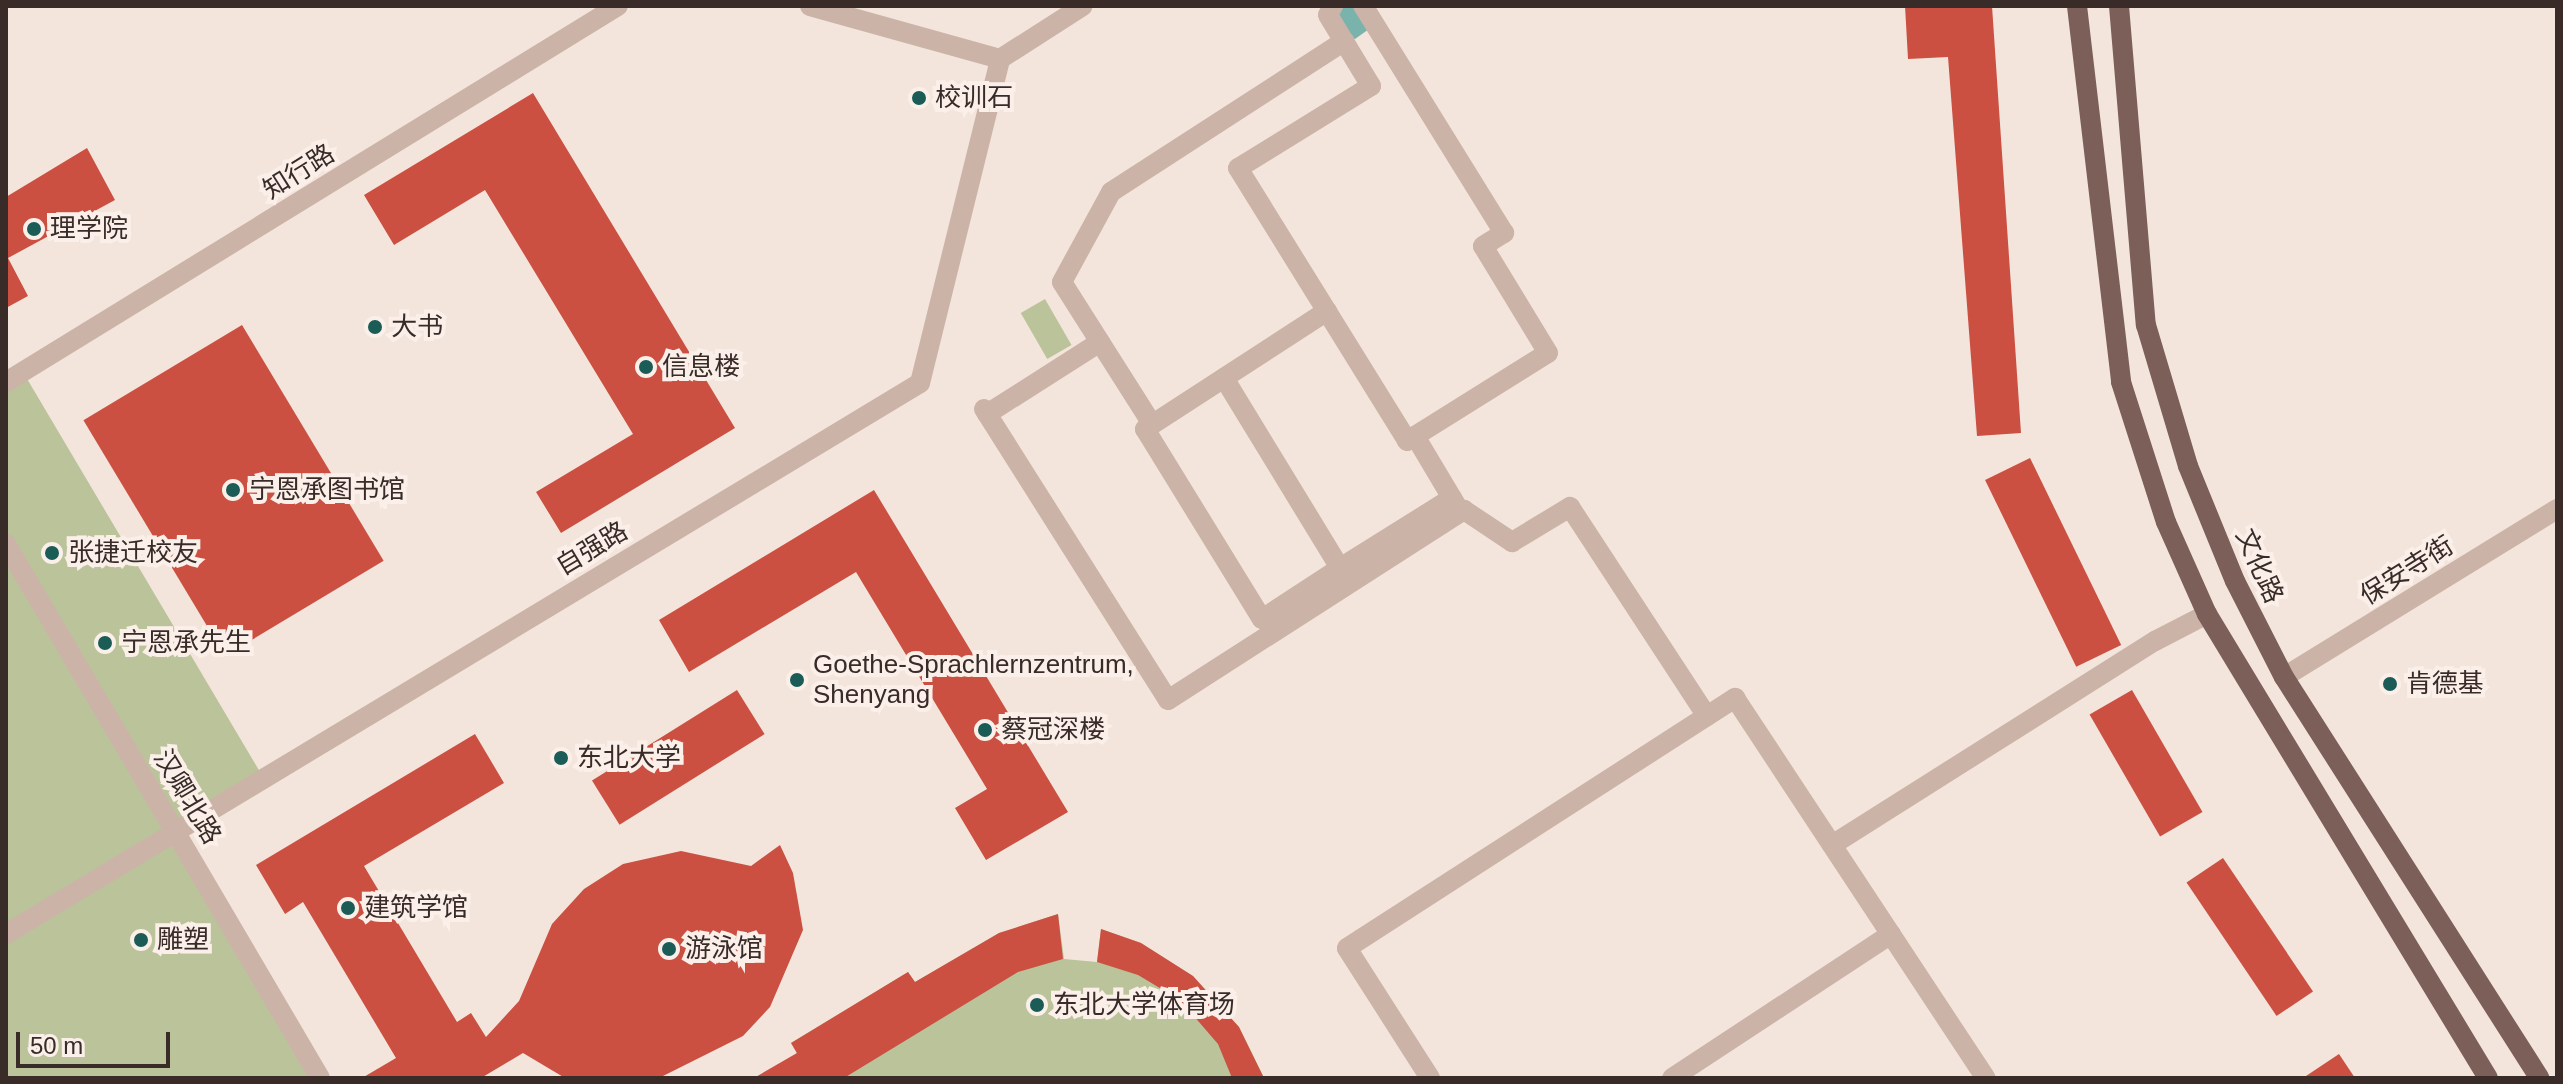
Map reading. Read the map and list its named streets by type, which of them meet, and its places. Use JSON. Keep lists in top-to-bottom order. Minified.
{"streets":{"main road":["文化路"],"street":["知行路","自强路","保安寺街","汉卿北路"]},"crossings":[["自强路","汉卿北路"],["文化路","保安寺街"]],"places":["校训石","理学院","大书","信息楼","宁恩承图书馆","张捷迁校友","宁恩承先生","Goethe-Sprachlernzentrum, Shenyang","肯德基","蔡冠深楼","东北大学","建筑学馆","雕塑","游泳馆","东北大学体育场"],"scale_bar":"50 m"}
